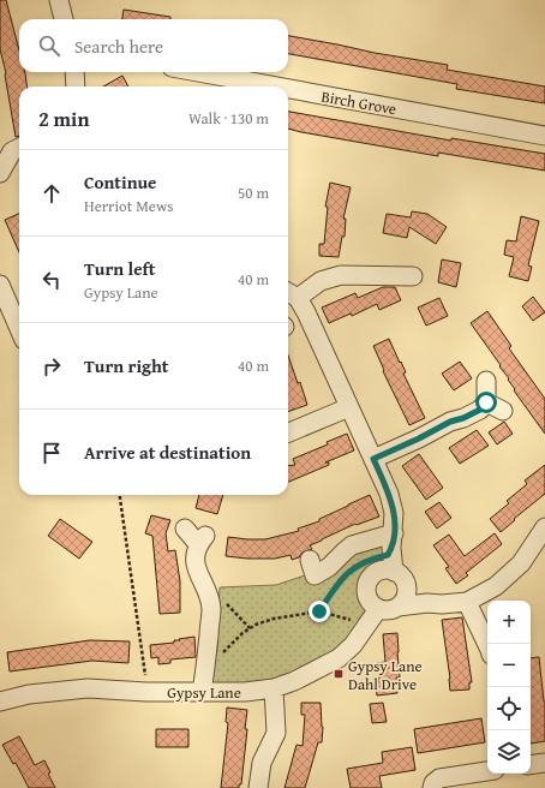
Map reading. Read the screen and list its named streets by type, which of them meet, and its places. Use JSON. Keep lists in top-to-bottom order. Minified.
{"streets":{"street":["Birch Grove","Gypsy Lane"]},"places":{"transit":["Gypsy Lane Dahl Drive"]},"page":{"search":"Search here","heading":["2 min","Walk · 130 m"],"list":[["Continue","Herriot Mews","50 m"],["Turn left","Gypsy Lane","40 m"],["Turn right","40 m"],"Arrive at destination"],"map_buttons":["+","−"]}}
